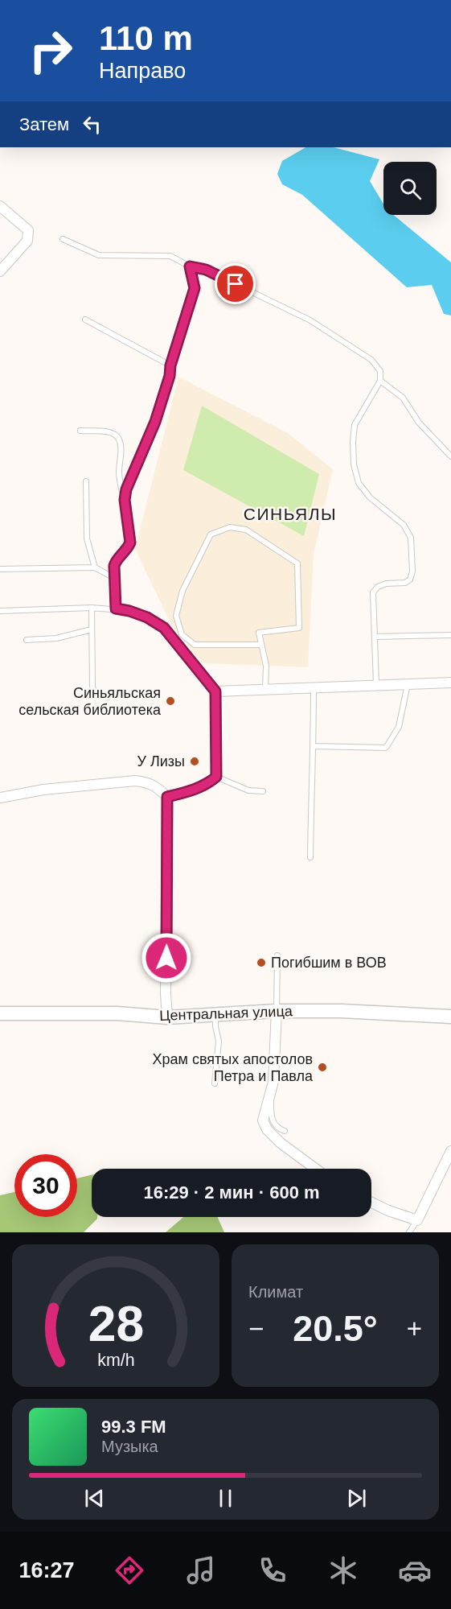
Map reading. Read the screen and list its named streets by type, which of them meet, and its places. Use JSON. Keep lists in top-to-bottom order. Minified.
{"streets":{"street":["Центральная улица"]},"districts":["СИНЬЯЛЫ"],"places":["Синьяльская сельская библиотека","У Лизы","Погибшим в ВОВ","Храм святых апостолов Петра и Павла"],"page":{"turn":["110 m","Направо"],"then":"Затем","limit":"30","trip":"16:29 · 2 мин · 600 m","tile":"Климат","heat":["−","20.5°","+"],"song":["99.3 FM","Музыка"],"tabs":"16:27","gauge":["28","km/h"]}}
